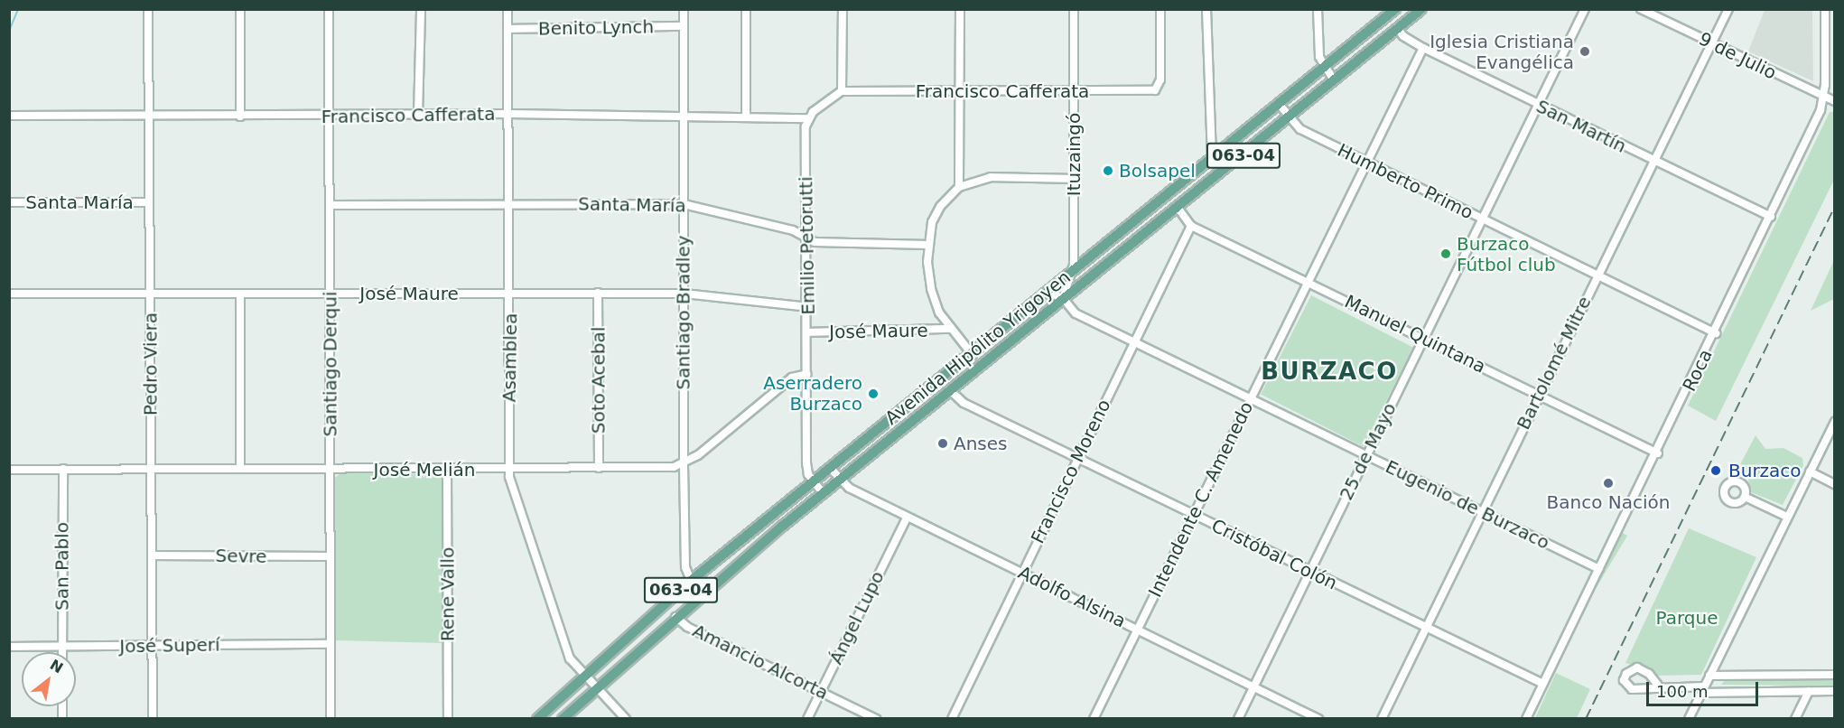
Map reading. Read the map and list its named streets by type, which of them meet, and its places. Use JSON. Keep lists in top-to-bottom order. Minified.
{"streets":{"main road":["063-04","Avenida Hipólito Yrigoyen"],"street":["Benito Lynch","9 de Julio","Francisco Cafferata","San Martín","Ituzaingó","Humberto Primo","Santa María","Emilio Petorutti","José Maure","Santiago Bradley","Manuel Quintana","Asamblea","Bartolomé Mitre","Pedro Viera","Santiago Derqui","Roca","Soto Acebal","25 de Mayo","José Melián","Francisco Moreno","Intendente C. Amenedo","Eugenio de Burzaco","Cristóbal Colón","Sevre","San Pablo","Rene Vallo","Adolfo Alsina","Ángel Lupo","José Superí","Amancio Alcorta"]},"crossings":[["Benito Lynch","Santiago Bradley"],["Benito Lynch","Asamblea"],["9 de Julio","Bartolomé Mitre"],["9 de Julio","Roca"],["Francisco Cafferata","Ituzaingó"],["Francisco Cafferata","Emilio Petorutti"],["Francisco Cafferata","Santiago Bradley"],["Francisco Cafferata","Asamblea"],["Francisco Cafferata","Pedro Viera"],["Francisco Cafferata","Santiago Derqui"],["San Martín","Avenida Hipólito Yrigoyen"],["San Martín","Bartolomé Mitre"],["San Martín","Roca"],["San Martín","25 de Mayo"],["San Martín","Intendente C. Amenedo"],["Ituzaingó","Avenida Hipólito Yrigoyen"],["Ituzaingó","Eugenio de Burzaco"],["Humberto Primo","Avenida Hipólito Yrigoyen"],["Humberto Primo","Bartolomé Mitre"],["Humberto Primo","Roca"],["Humberto Primo","25 de Mayo"],["Humberto Primo","Intendente C. Amenedo"],["Santa María","Emilio Petorutti"],["Santa María","Santiago Bradley"],["Santa María","Asamblea"],["Santa María","Pedro Viera"],["Santa María","Santiago Derqui"],["Emilio Petorutti","José Maure"],["Emilio Petorutti","Avenida Hipólito Yrigoyen"],["José Maure","Santiago Bradley"],["José Maure","Asamblea"],["José Maure","Pedro Viera"],["José Maure","Santiago Derqui"],["José Maure","Soto Acebal"],["Santiago Bradley","Avenida Hipólito Yrigoyen"],["Santiago Bradley","José Melián"],["Manuel Quintana","Avenida Hipólito Yrigoyen"],["Manuel Quintana","Bartolomé Mitre"],["Manuel Quintana","Roca"],["Manuel Quintana","25 de Mayo"],["Manuel Quintana","Francisco Moreno"],["Manuel Quintana","Intendente C. Amenedo"],["Avenida Hipólito Yrigoyen","Asamblea"],["Avenida Hipólito Yrigoyen","Eugenio de Burzaco"],["Avenida Hipólito Yrigoyen","Cristóbal Colón"],["Avenida Hipólito Yrigoyen","Adolfo Alsina"],["Avenida Hipólito Yrigoyen","Amancio Alcorta"],["Asamblea","José Melián"],["Bartolomé Mitre","Eugenio de Burzaco"],["Bartolomé Mitre","Cristóbal Colón"],["Pedro Viera","José Melián"],["Pedro Viera","Sevre"],["Pedro Viera","José Superí"],["Santiago Derqui","José Melián"],["Santiago Derqui","Sevre"],["Santiago Derqui","José Superí"],["Roca","Eugenio de Burzaco"],["Roca","Cristóbal Colón"],["Soto Acebal","José Melián"],["25 de Mayo","Eugenio de Burzaco"],["25 de Mayo","Cristóbal Colón"],["25 de Mayo","Adolfo Alsina"],["José Melián","San Pablo"],["José Melián","Rene Vallo"],["Francisco Moreno","Eugenio de Burzaco"],["Francisco Moreno","Cristóbal Colón"],["Francisco Moreno","Adolfo Alsina"],["Intendente C. Amenedo","Eugenio de Burzaco"],["Intendente C. Amenedo","Cristóbal Colón"],["Intendente C. Amenedo","Adolfo Alsina"],["San Pablo","José Superí"],["Adolfo Alsina","Ángel Lupo"],["Ángel Lupo","Amancio Alcorta"]],"districts":["BURZACO"],"parks":["Parque"],"places":["Iglesia Cristiana Evangélica","Bolsapel","Burzaco Fútbol club","Aserradero Burzaco","Anses","Burzaco","Banco Nación"],"scale_bar":"100 m","north":"top right"}
